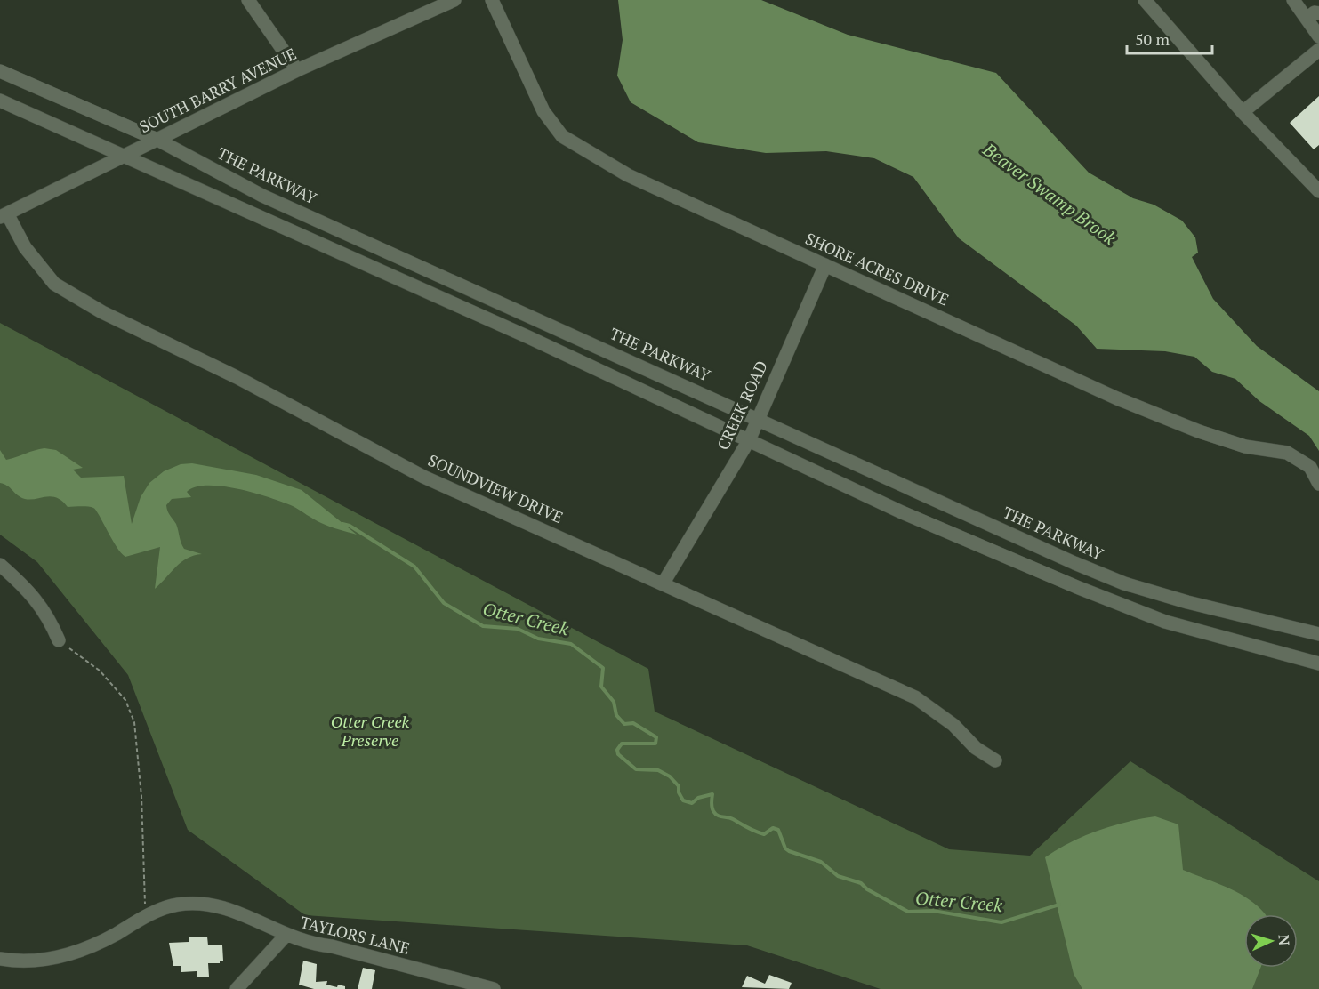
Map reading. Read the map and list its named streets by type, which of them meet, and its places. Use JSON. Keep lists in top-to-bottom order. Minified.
{"streets":{"street":["SOUTH BARRY AVENUE","THE PARKWAY","SHORE ACRES DRIVE","CREEK ROAD","SOUNDVIEW DRIVE","TAYLORS LANE"]},"crossings":[["SOUTH BARRY AVENUE","THE PARKWAY"],["SOUTH BARRY AVENUE","SOUNDVIEW DRIVE"],["THE PARKWAY","CREEK ROAD"],["SHORE ACRES DRIVE","CREEK ROAD"],["CREEK ROAD","SOUNDVIEW DRIVE"]],"water":["Beaver Swamp Brook","Otter Creek"],"parks":["Otter Creek Preserve"],"scale_bar":"50 m","north":"right"}
